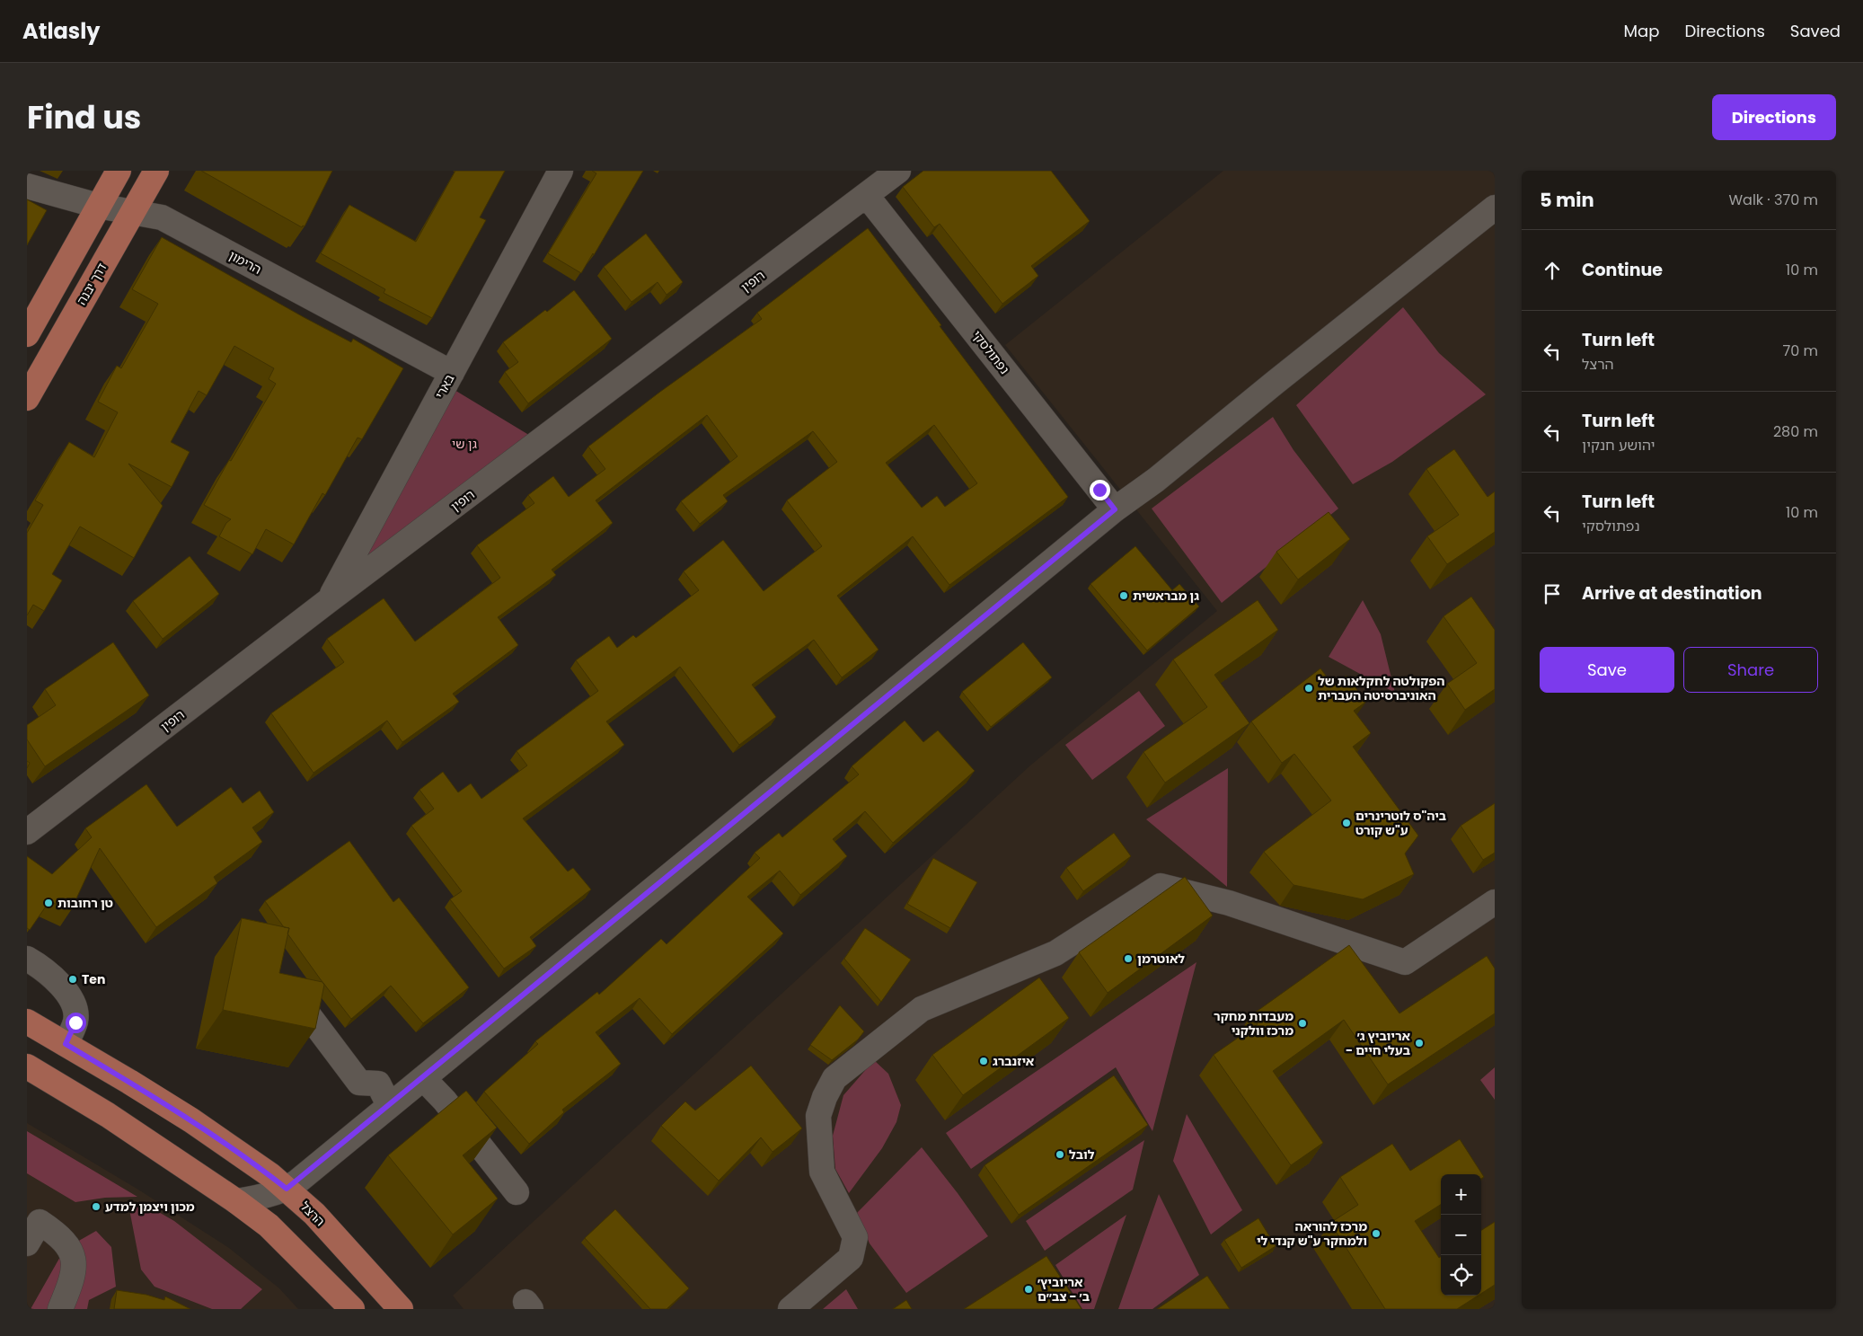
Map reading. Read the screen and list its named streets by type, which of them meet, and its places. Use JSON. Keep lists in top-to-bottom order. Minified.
{"streets":{"main road":["דרך יבנה","הרצל"],"street":["הרימון","רופין","נפתולסקי","בארי"]},"crossings":[["הרימון","דרך יבנה"],["הרימון","בארי"],["רופין","נפתולסקי"],["רופין","בארי"]],"parks":["גן שי"],"places":["גן מבראשית","הפקולטה לחקלאות של האוניברסיטה העברית","ביה\"ס לוטרינרים ע\"ש קורט","טן רחובות","לאוטרמן","Ten","מעבדות מחקר מרכז וולקני","אריוביץ ג׳ - בעלי חיים","איזנברג","לובל","מכון ויצמן למדע","מרכז להוראה ולמחקר ע\"ש קנדי לי","אריוביץ׳ ב׳ - צב״ם"],"page":{"header":"Atlasly","nav":["Map","Directions","Saved"],"title":"Find us","buttons":["Directions",["Save","Share"]],"heading":["5 min","Walk · 370 m"],"list":[["Continue","10 m"],["Turn left","הרצל","70 m"],["Turn left","יהושע חנקין","280 m"],["Turn left","נפתולסקי","10 m"],"Arrive at destination"],"map_buttons":["+","−"]}}
